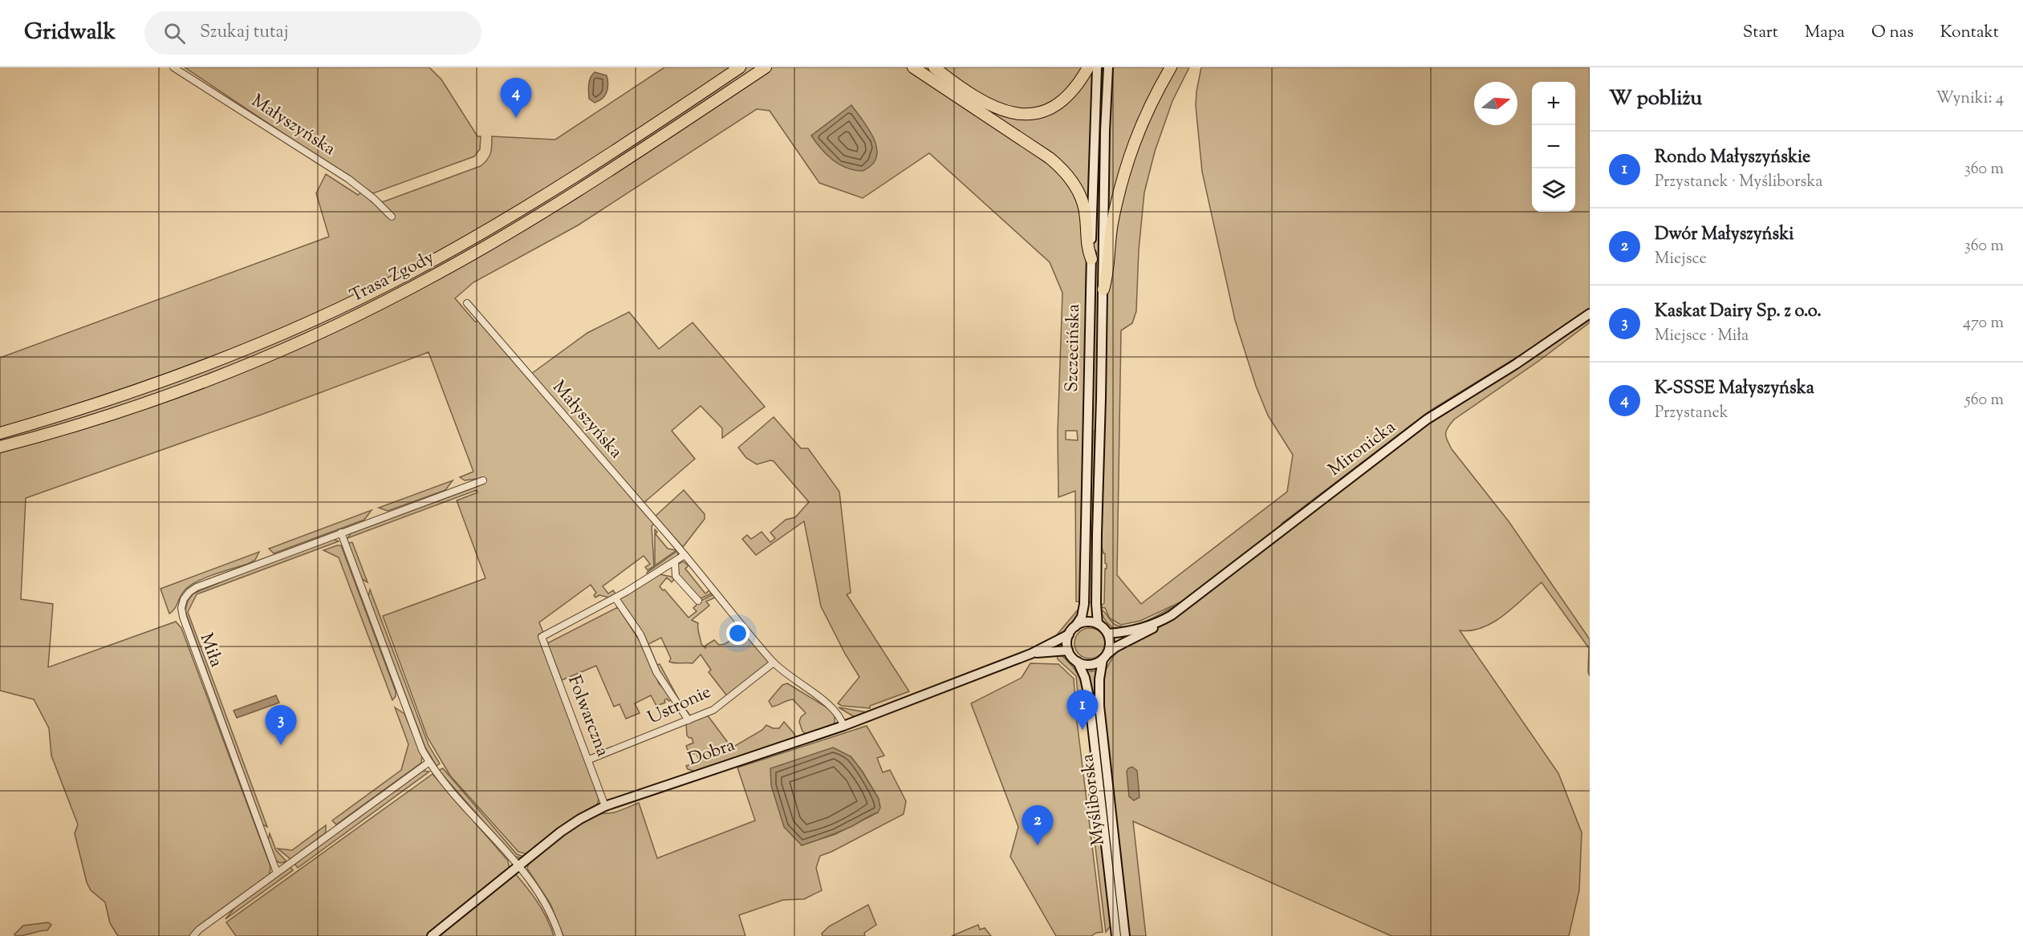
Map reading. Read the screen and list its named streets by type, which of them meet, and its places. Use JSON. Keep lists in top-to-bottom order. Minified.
{"streets":{"highway":["Trasa Zgody"],"main road":["Szczecińska","Mironicka","Dobra","Myśliborska"],"street":["Małyszyńska","Miła","Ustronie","Folwarczna"]},"crossings":[["Małyszyńska","Ustronie"],["Małyszyńska","Dobra"],["Szczecińska","Mironicka"],["Szczecińska","Dobra"],["Szczecińska","Myśliborska"],["Mironicka","Dobra"],["Mironicka","Myśliborska"],["Ustronie","Folwarczna"],["Folwarczna","Dobra"],["Dobra","Myśliborska"]],"north":"right","page":{"header":"Gridwalk","search":"Szukaj tutaj","nav":["Start","Mapa","O nas","Kontakt"],"heading":["W pobliżu","Wyniki: 4"],"pins":["4","1","3","2"],"map_buttons":["+","−"],"list":[{"mark":"1","name":"Rondo Małyszyńskie","note":"Przystanek · Myśliborska","value":"360 m"},{"mark":"2","name":"Dwór Małyszyński","note":"Miejsce","value":"360 m"},{"mark":"3","name":"Kaskat Dairy Sp. z o.o.","note":"Miejsce · Miła","value":"470 m"},{"mark":"4","name":"K-SSSE Małyszyńska","note":"Przystanek","value":"560 m"}]}}
